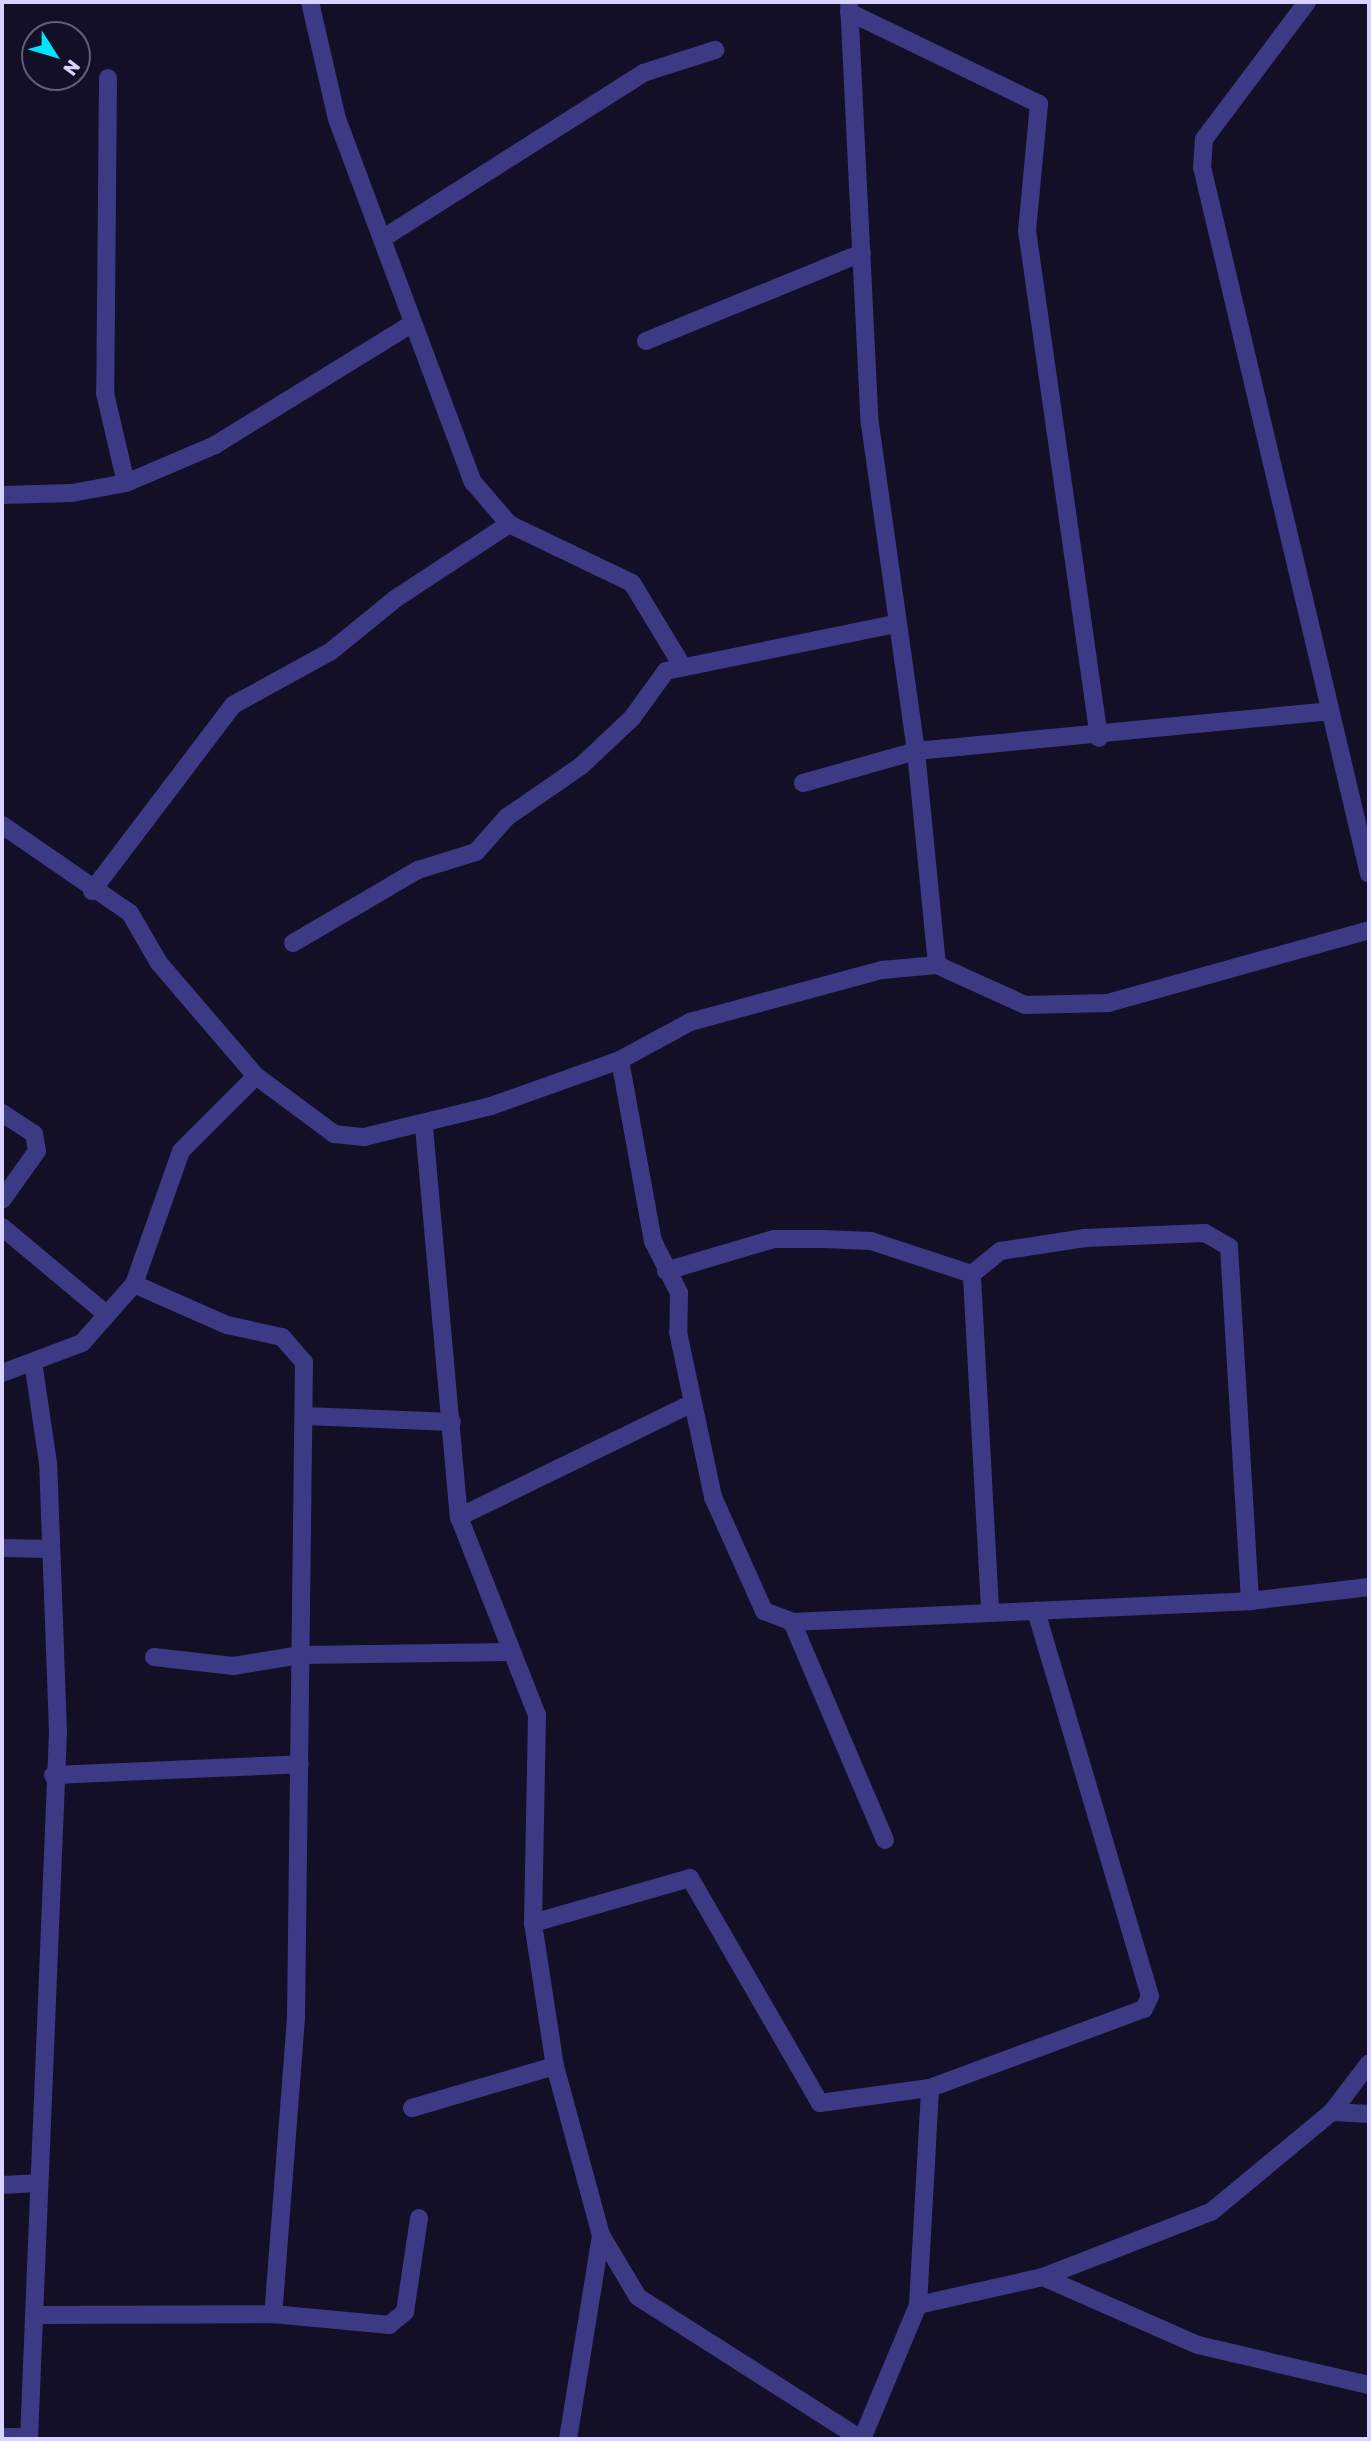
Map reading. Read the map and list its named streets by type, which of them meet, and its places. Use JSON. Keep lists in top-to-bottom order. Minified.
{"north":"bottom right"}
